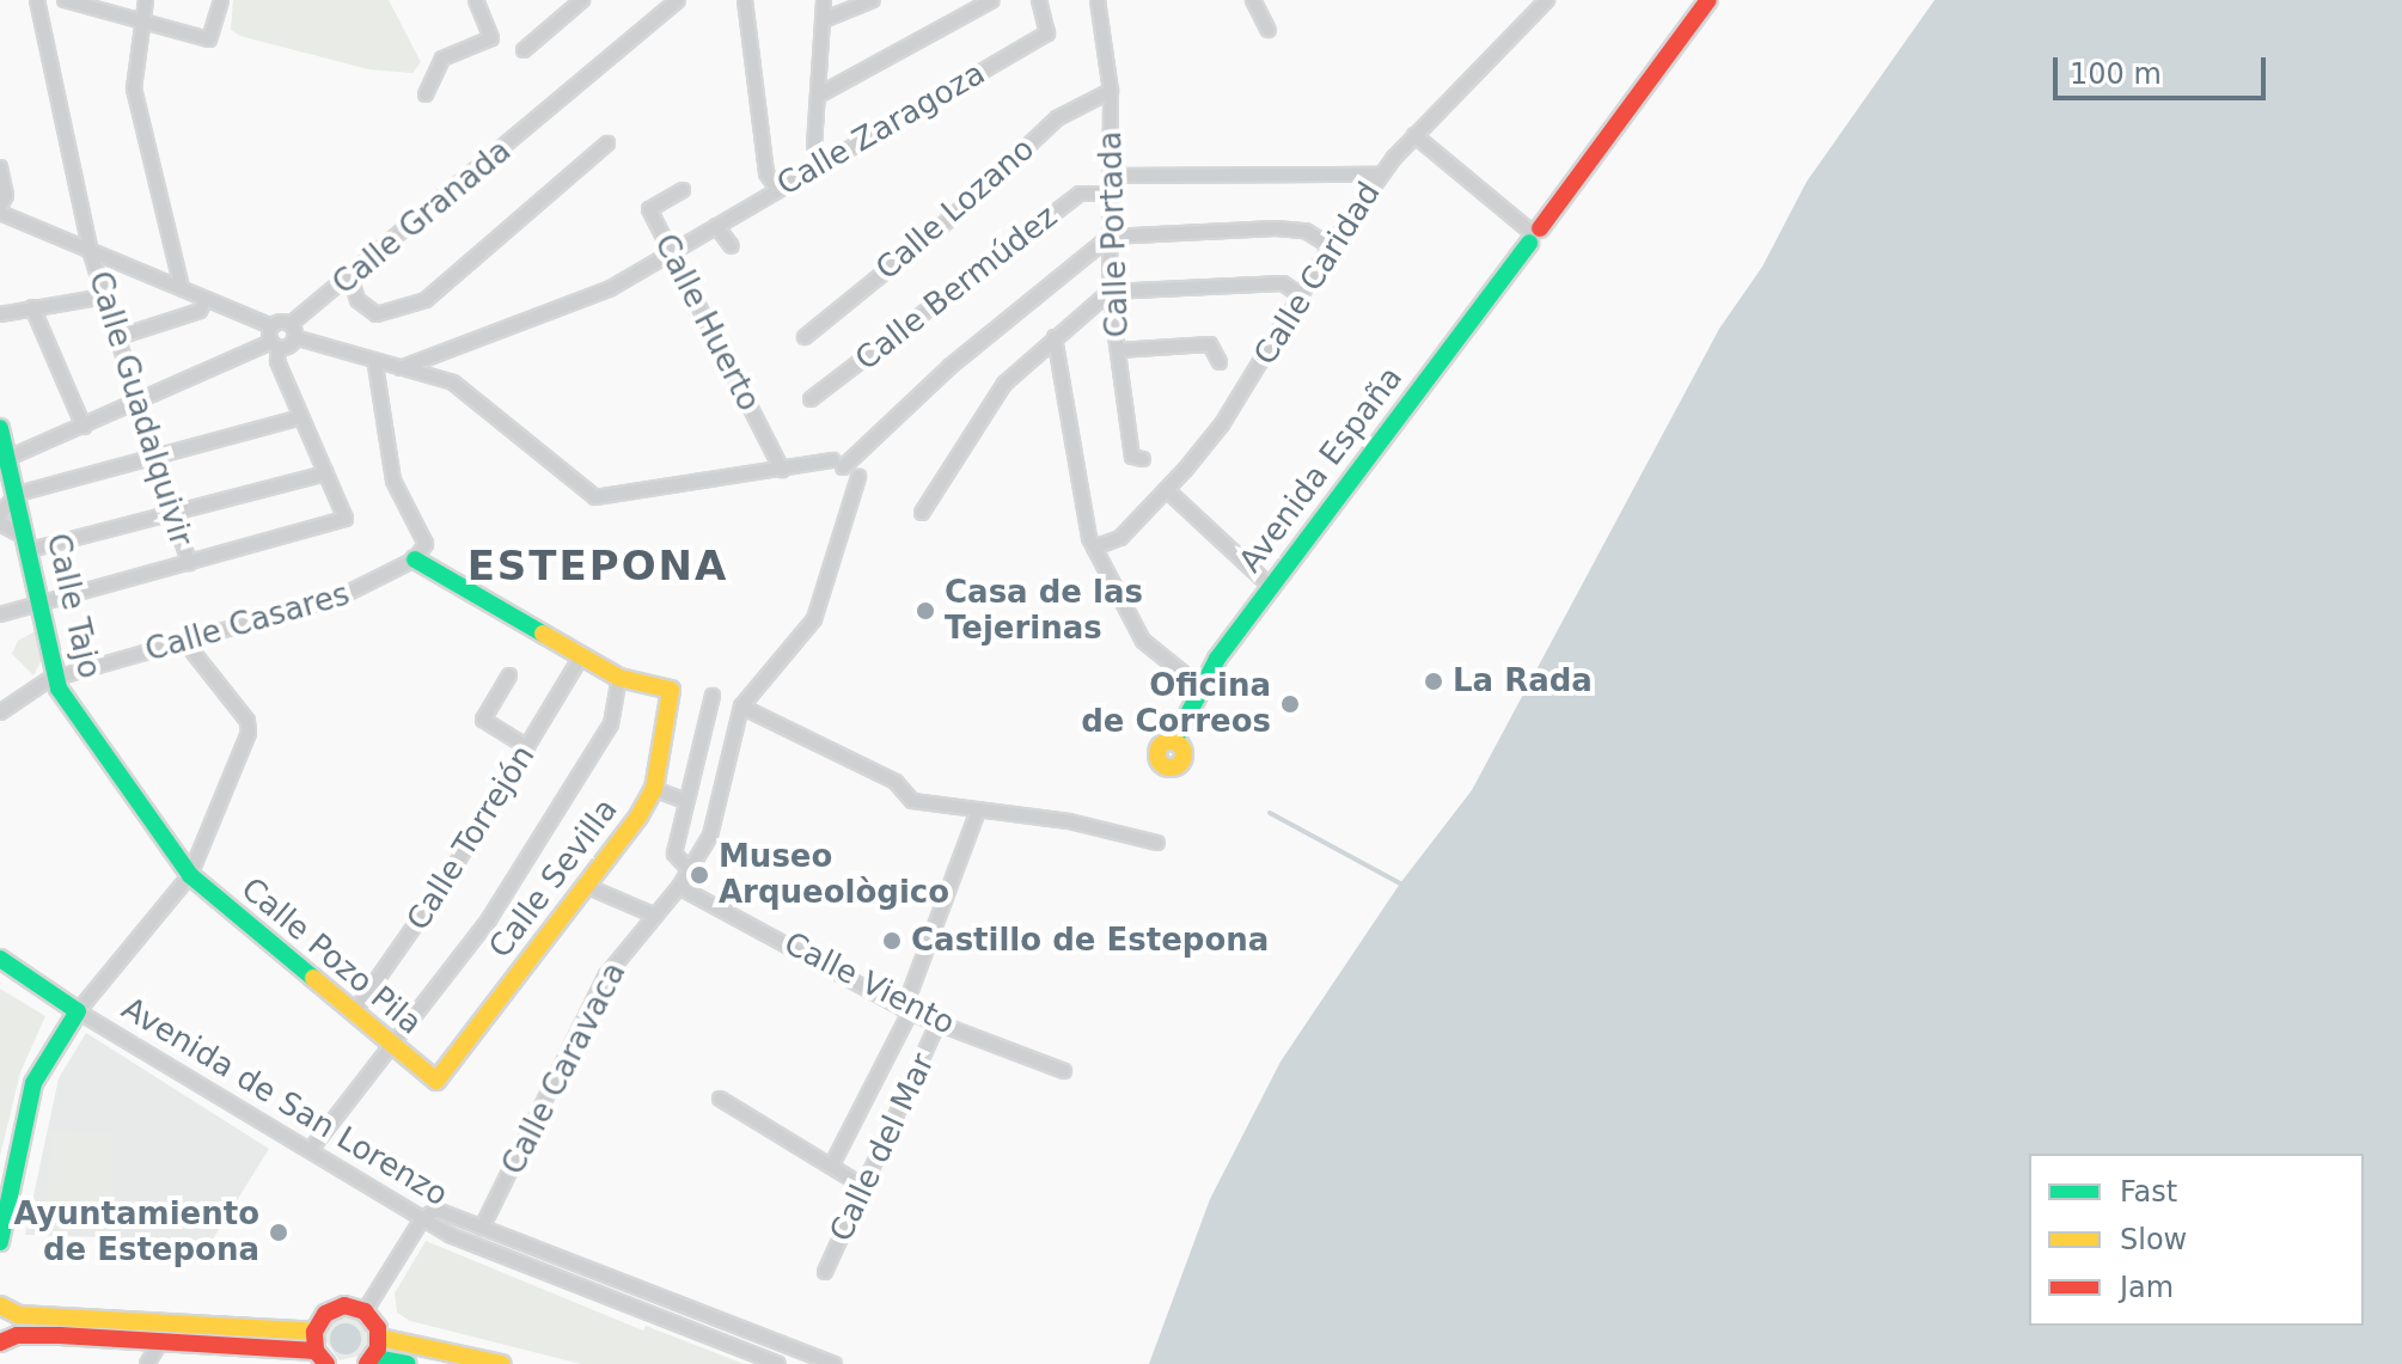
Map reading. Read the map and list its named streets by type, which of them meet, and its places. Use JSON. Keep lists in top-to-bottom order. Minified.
{"streets":{"street":["Calle Zaragoza","Calle Lozano","Calle Granada","Calle Portada","Calle Caridad","Calle Bermúdez","Calle Huerto","Calle Guadalquivir","Avenida España","Calle Tajo","Calle Casares","Calle Torrejón","Calle Sevilla","Calle Pozo Pila","Calle Viento","Calle Caravaca","Avenida de San Lorenzo","Calle del Mar"]},"crossings":[["Calle Zaragoza","Calle Huerto"],["Calle Lozano","Calle Portada"],["Calle Granada","Calle Guadalquivir"],["Calle Granada","Calle Tajo"],["Calle Portada","Calle Bermúdez"],["Calle Tajo","Calle Casares"],["Calle Tajo","Calle Pozo Pila"],["Calle Torrejón","Calle Pozo Pila"],["Calle Sevilla","Calle Pozo Pila"],["Calle Viento","Calle Caravaca"],["Calle Viento","Calle del Mar"],["Calle Caravaca","Avenida de San Lorenzo"]],"districts":["ESTEPONA"],"places":["Casa de las Tejerinas","La Rada","Oficina de Correos","Museo Arqueològico","Castillo de Estepona","Ayuntamiento de Estepona"],"legend":["Fast","Slow","Jam"],"scale_bar":"100 m"}
